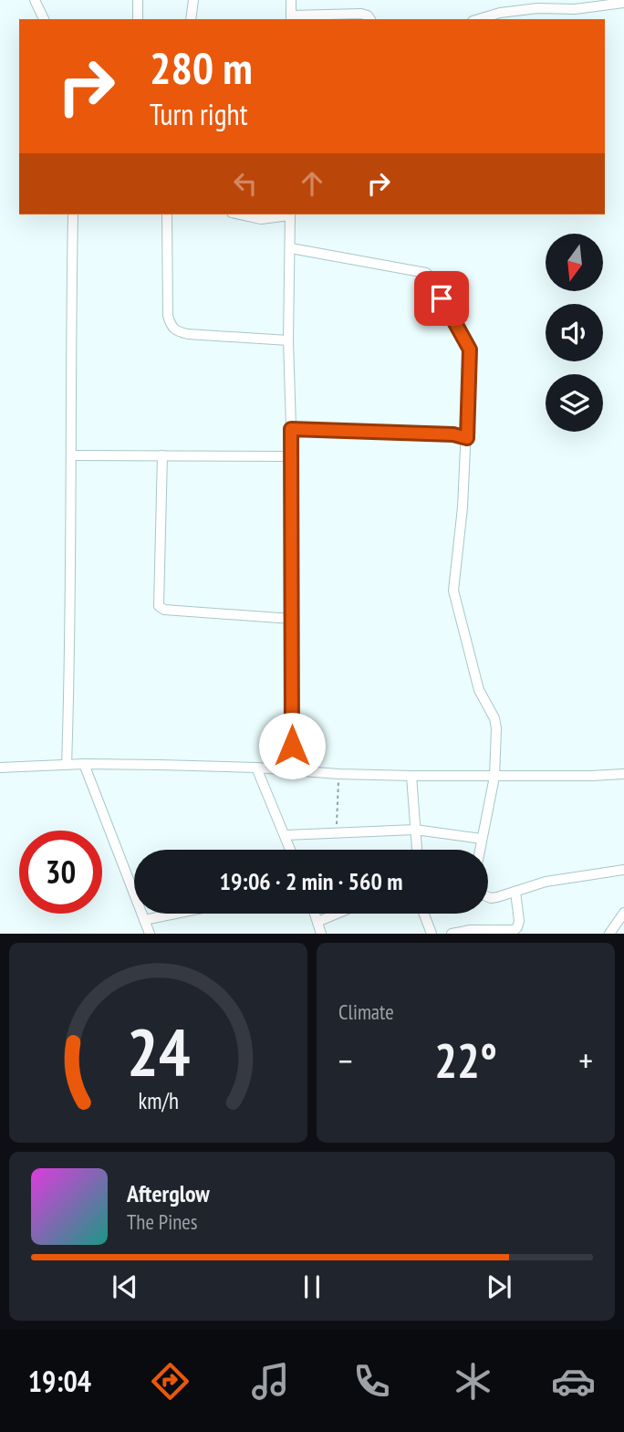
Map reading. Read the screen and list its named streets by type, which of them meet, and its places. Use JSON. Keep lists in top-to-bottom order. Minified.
{"north":"bottom","page":{"turn":["280 m","Turn right"],"limit":"30","trip":"19:06 · 2 min · 560 m","tile":"Climate","heat":["−","22°","+"],"song":["Afterglow","The Pines"],"tabs":"19:04","gauge":["24","km/h"]}}
